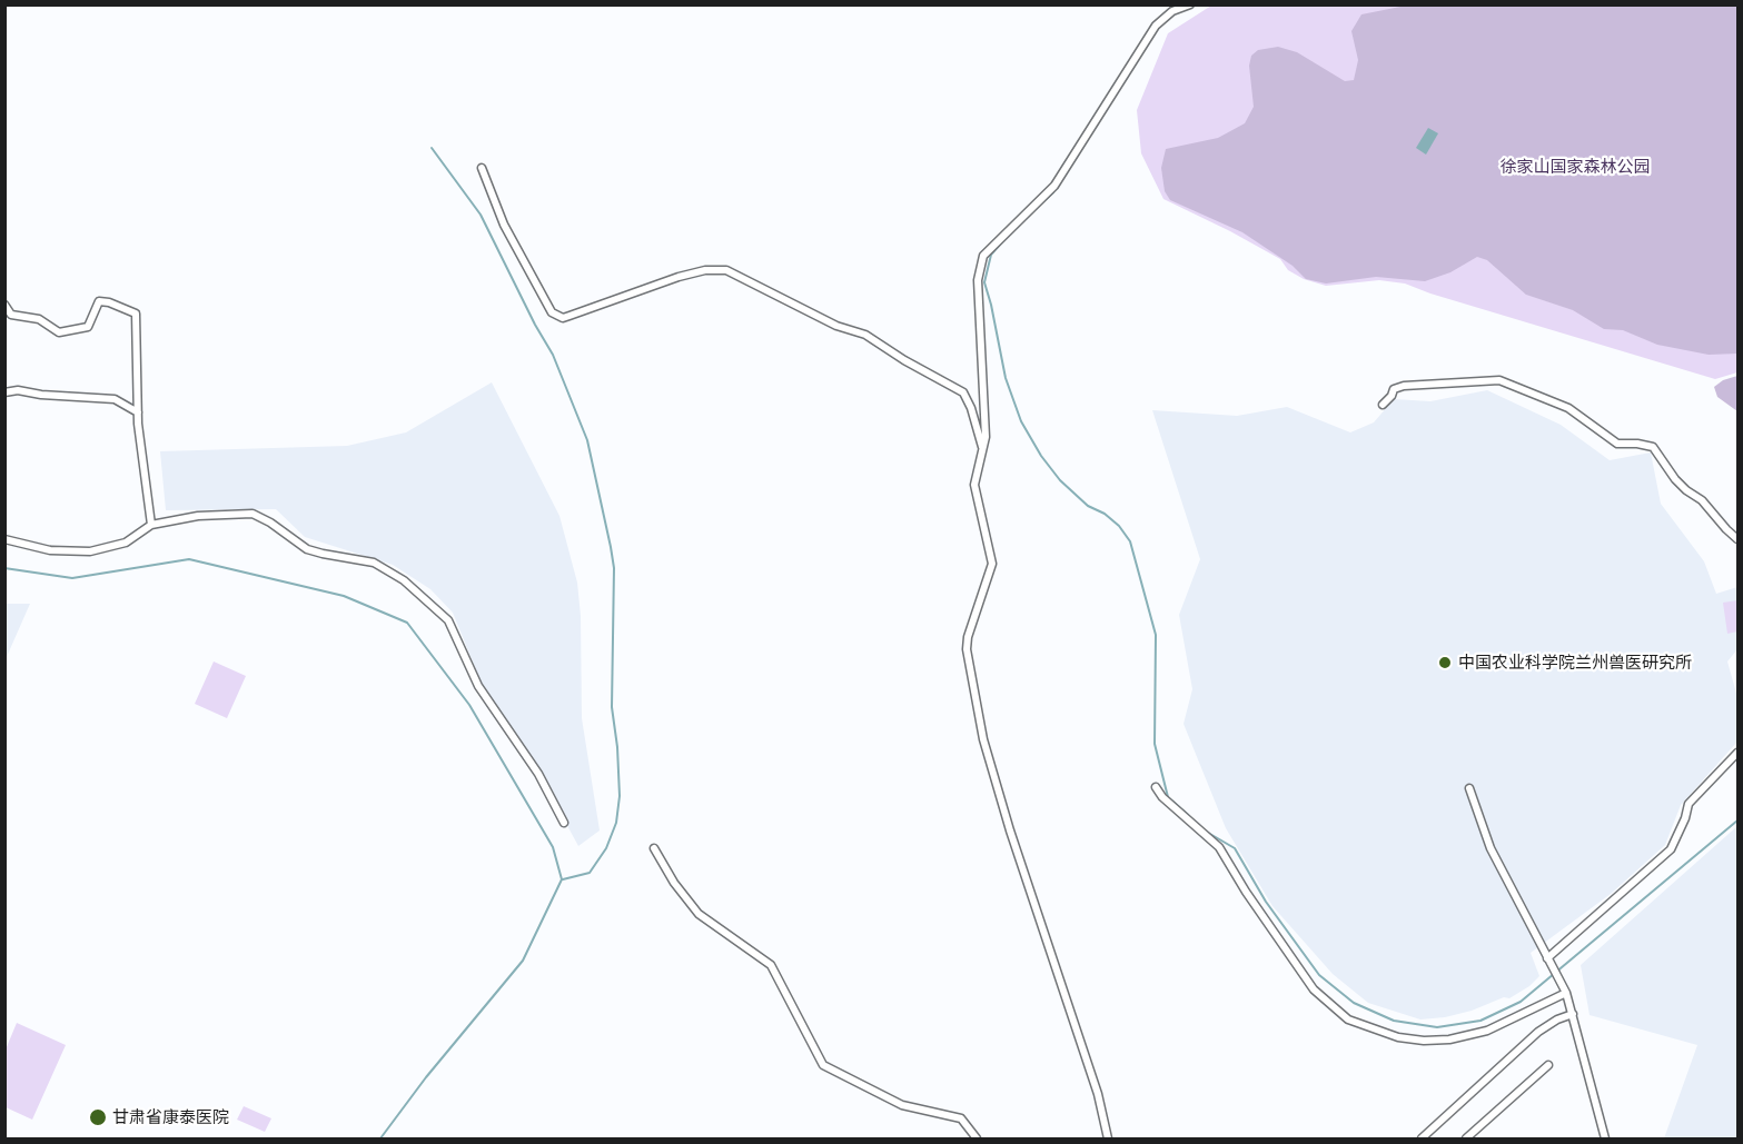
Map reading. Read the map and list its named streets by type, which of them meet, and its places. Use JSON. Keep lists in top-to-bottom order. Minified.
{"parks":["徐家山国家森林公园"],"places":["中国农业科学院兰州兽医研究所","甘肃省康泰医院"]}
